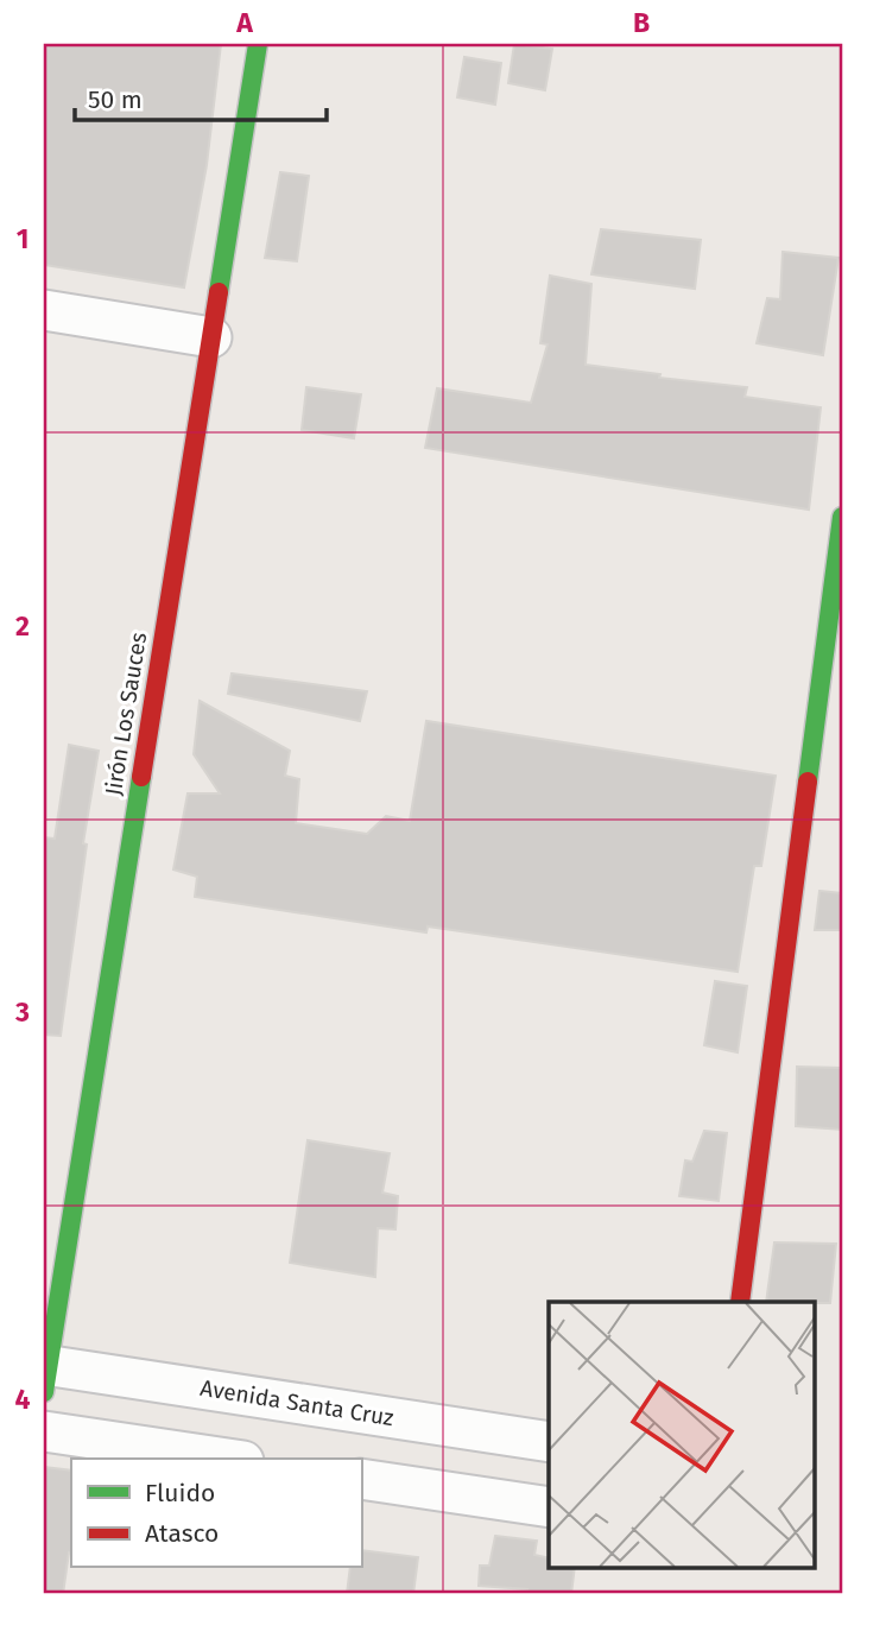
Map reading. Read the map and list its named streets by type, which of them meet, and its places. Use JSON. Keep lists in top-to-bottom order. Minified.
{"streets":{"street":["Jirón Los Sauces","Avenida Santa Cruz"]},"crossings":[["Jirón Los Sauces","Avenida Santa Cruz"]],"legend":["Fluido","Atasco"],"scale_bar":"50 m","grid":{"columns":["A","B"],"rows":["1","2","3","4"]}}
